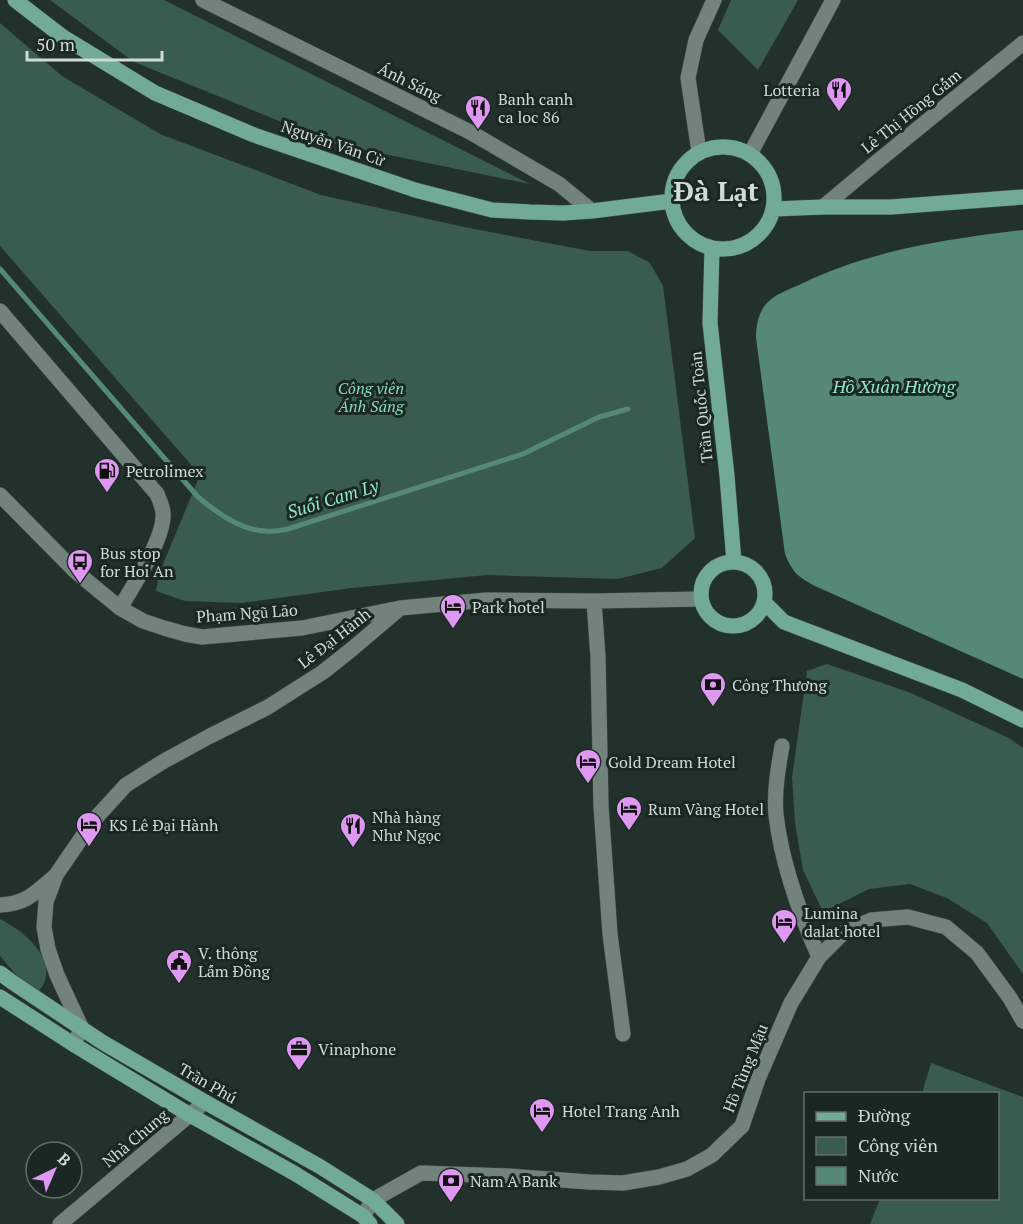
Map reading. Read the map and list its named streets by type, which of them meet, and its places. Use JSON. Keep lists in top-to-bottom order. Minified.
{"streets":{"main road":["Nguyễn Văn Cừ","Trần Quốc Toản","Trần Phú"],"street":["Ánh Sáng","Lê Thị Hồng Gấm","Phạm Ngũ Lão","Lê Đại Hành","Hồ Tùng Mậu","Nhà Chung"]},"crossings":[["Ánh Sáng","Nguyễn Văn Cừ"],["Nguyễn Văn Cừ","Trần Quốc Toản"],["Phạm Ngũ Lão","Lê Đại Hành"],["Lê Đại Hành","Trần Phú"],["Hồ Tùng Mậu","Trần Phú"],["Trần Phú","Nhà Chung"]],"districts":["Đà Lạt"],"water":["Hồ Xuân Hương","Suối Cam Ly"],"parks":["Công viên Ánh Sáng"],"places":{"restaurant":["Lotteria","Banh canh ca loc 86","Nhà hàng Như Ngọc"],"fuel station":["Petrolimex"],"bus stop":["Bus stop for Hoi An"],"hotel":["Park hotel","Gold Dream Hotel","Rum Vàng Hotel","KS Lê Đại Hành","Lumina dalat hotel","Hotel Trang Anh"],"bank":["Công Thương","Nam A Bank"],"public building":["V. thông Lấm Đồng"],"office":["Vinaphone"]},"legend":["Đường","Công viên","Nước"],"scale_bar":"50 m","north":"top right"}
